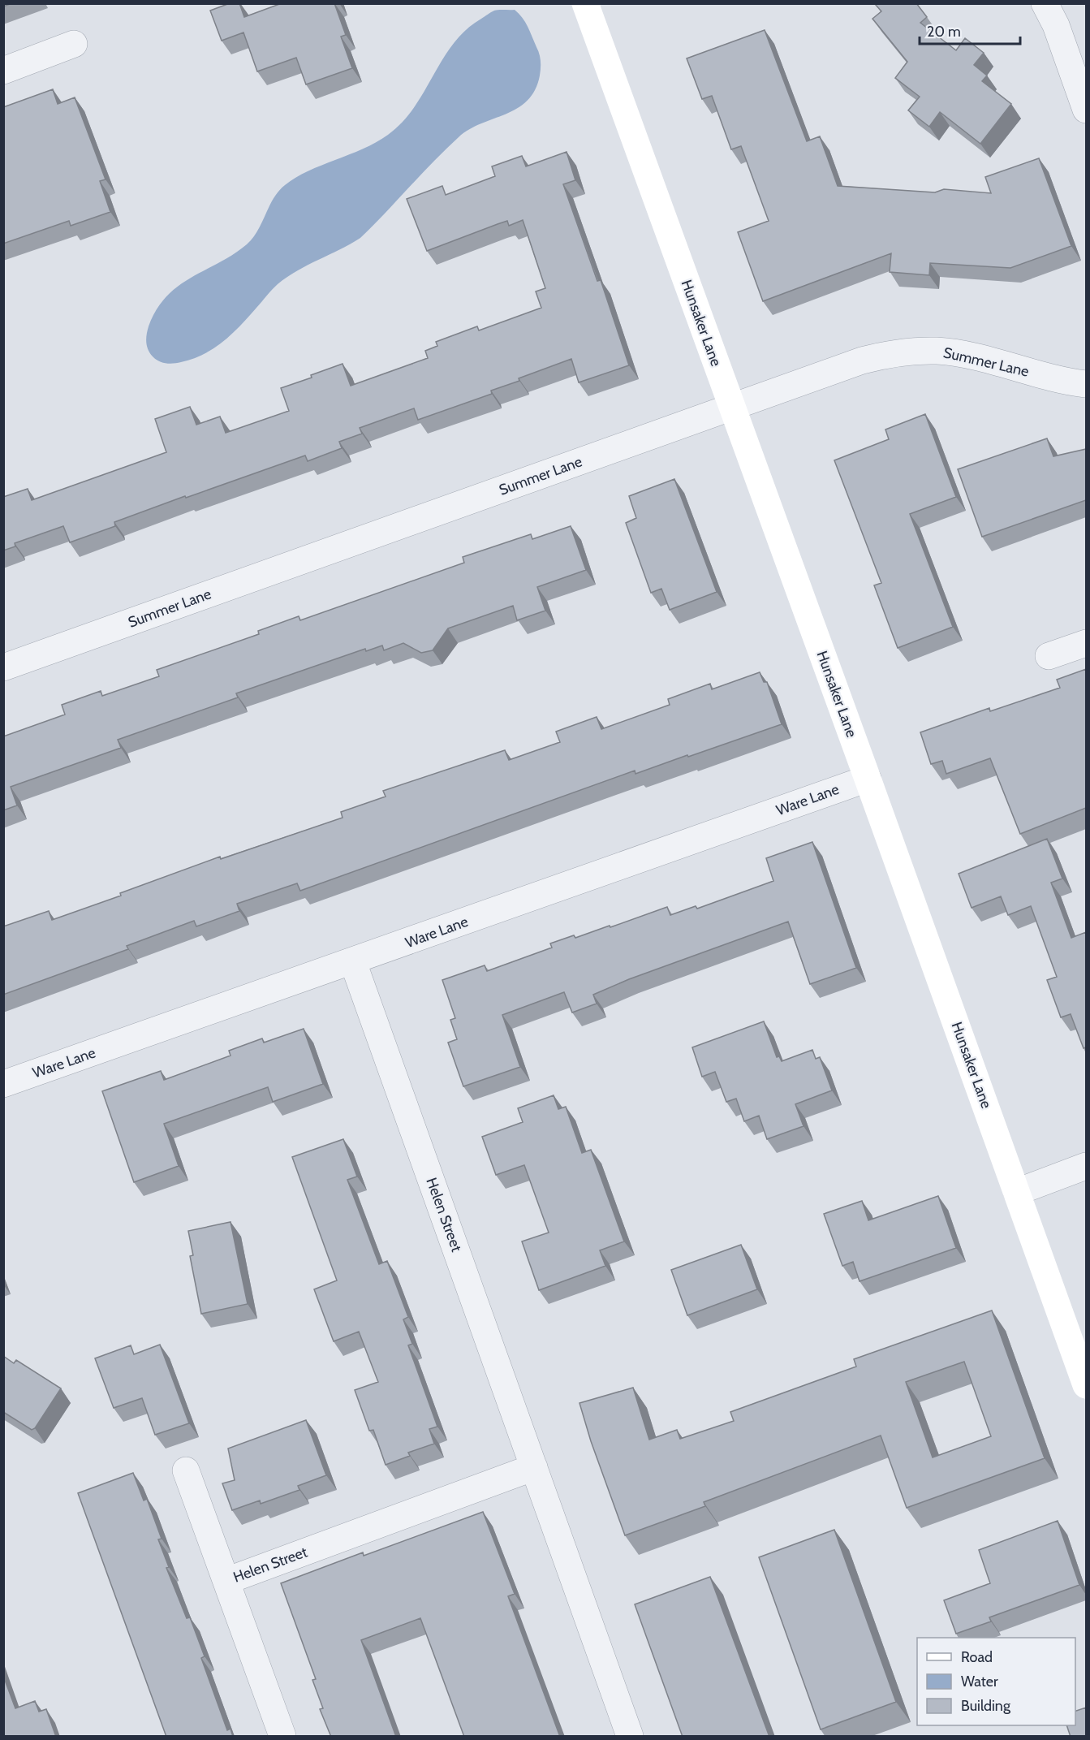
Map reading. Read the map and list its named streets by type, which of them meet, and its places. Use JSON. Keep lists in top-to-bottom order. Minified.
{"streets":{"street":["Hunsaker Lane","Summer Lane","Ware Lane","Helen Street"]},"crossings":[["Hunsaker Lane","Summer Lane"],["Hunsaker Lane","Ware Lane"],["Ware Lane","Helen Street"]],"legend":["Road","Water","Building"],"scale_bar":"20 m"}
